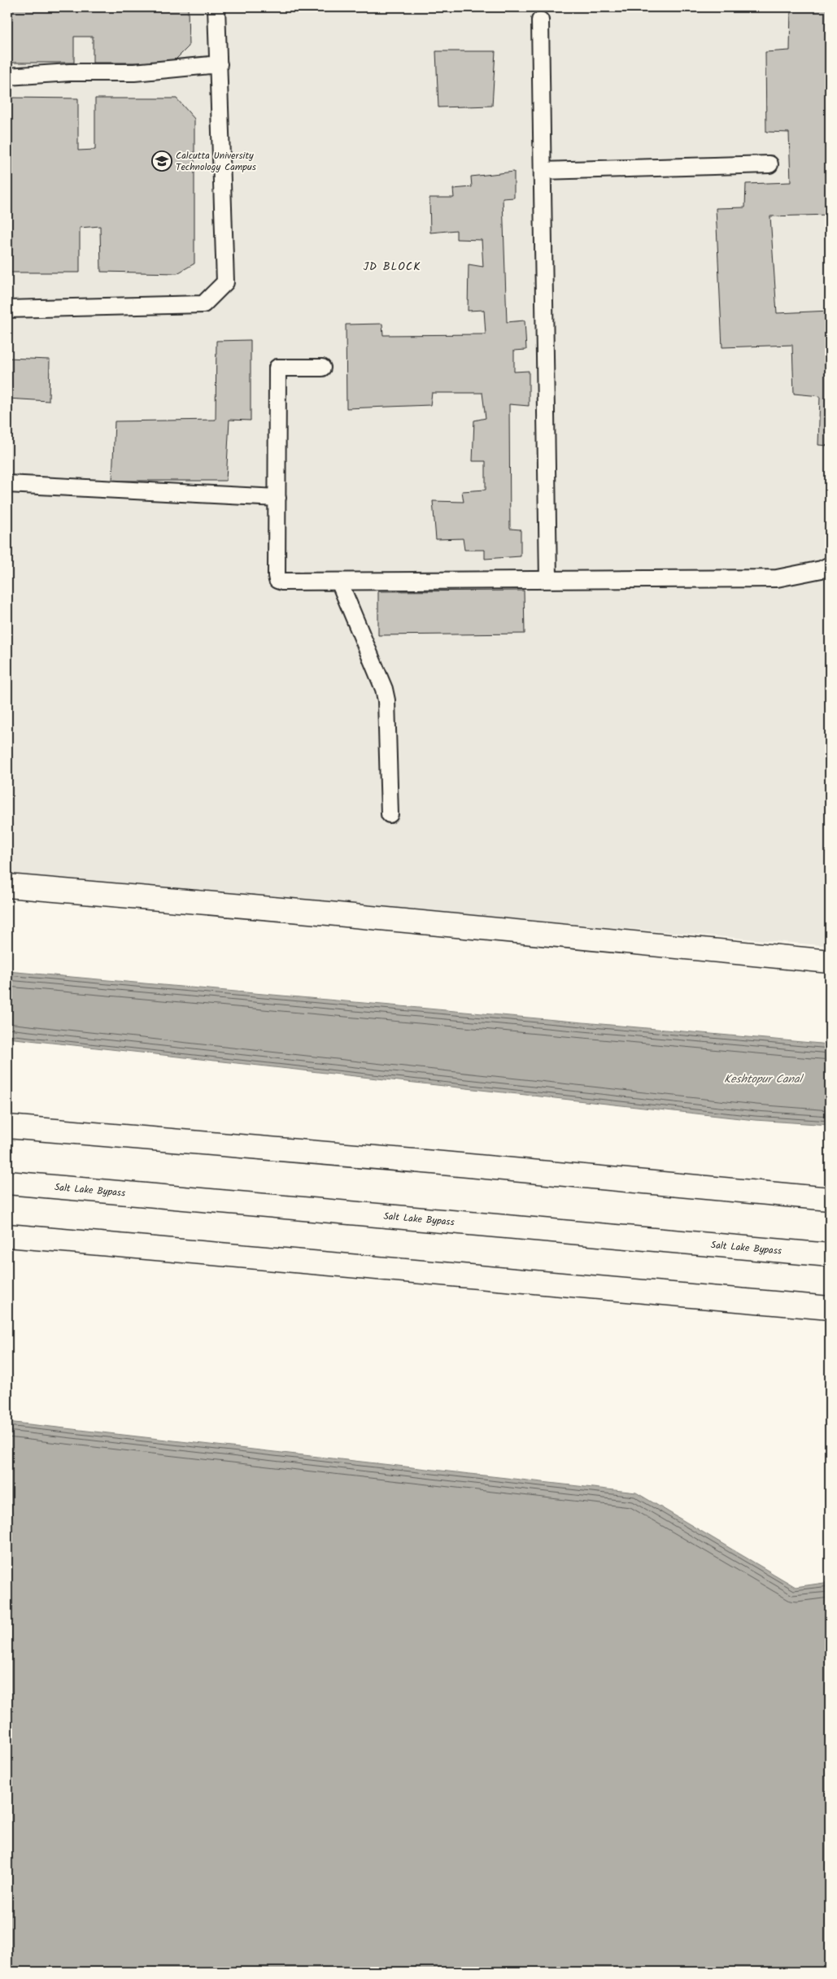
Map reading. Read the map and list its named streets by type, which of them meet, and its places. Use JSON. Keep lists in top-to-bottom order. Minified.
{"streets":{"main road":["Salt Lake Bypass"]},"districts":["JD BLOCK"],"water":["Keshtopur Canal"],"places":{"school or university":["Calcutta University Technology Campus"]}}
